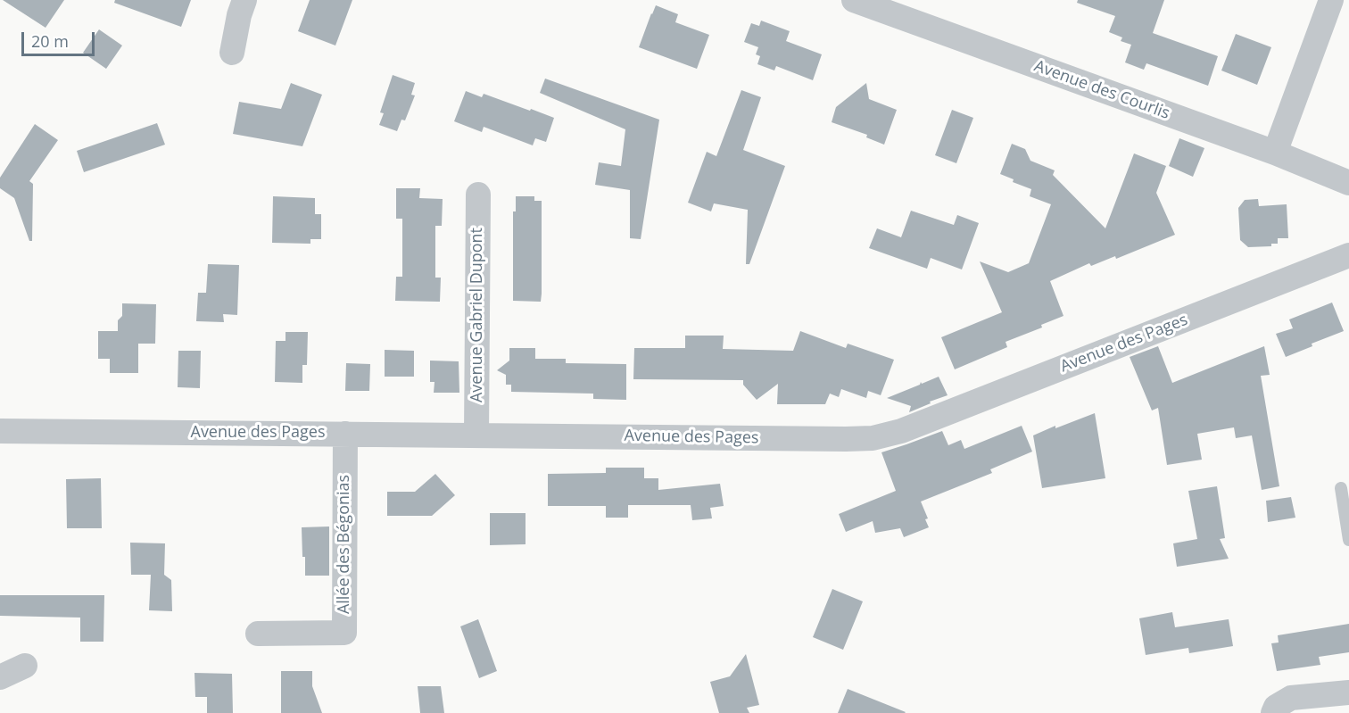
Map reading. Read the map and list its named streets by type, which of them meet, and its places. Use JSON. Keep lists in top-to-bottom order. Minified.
{"streets":{"street":["Avenue des Courlis","Avenue Gabriel Dupont","Avenue des Pages","Allée des Bégonias"]},"crossings":[["Avenue Gabriel Dupont","Avenue des Pages"],["Avenue des Pages","Allée des Bégonias"]],"scale_bar":"20 m"}
